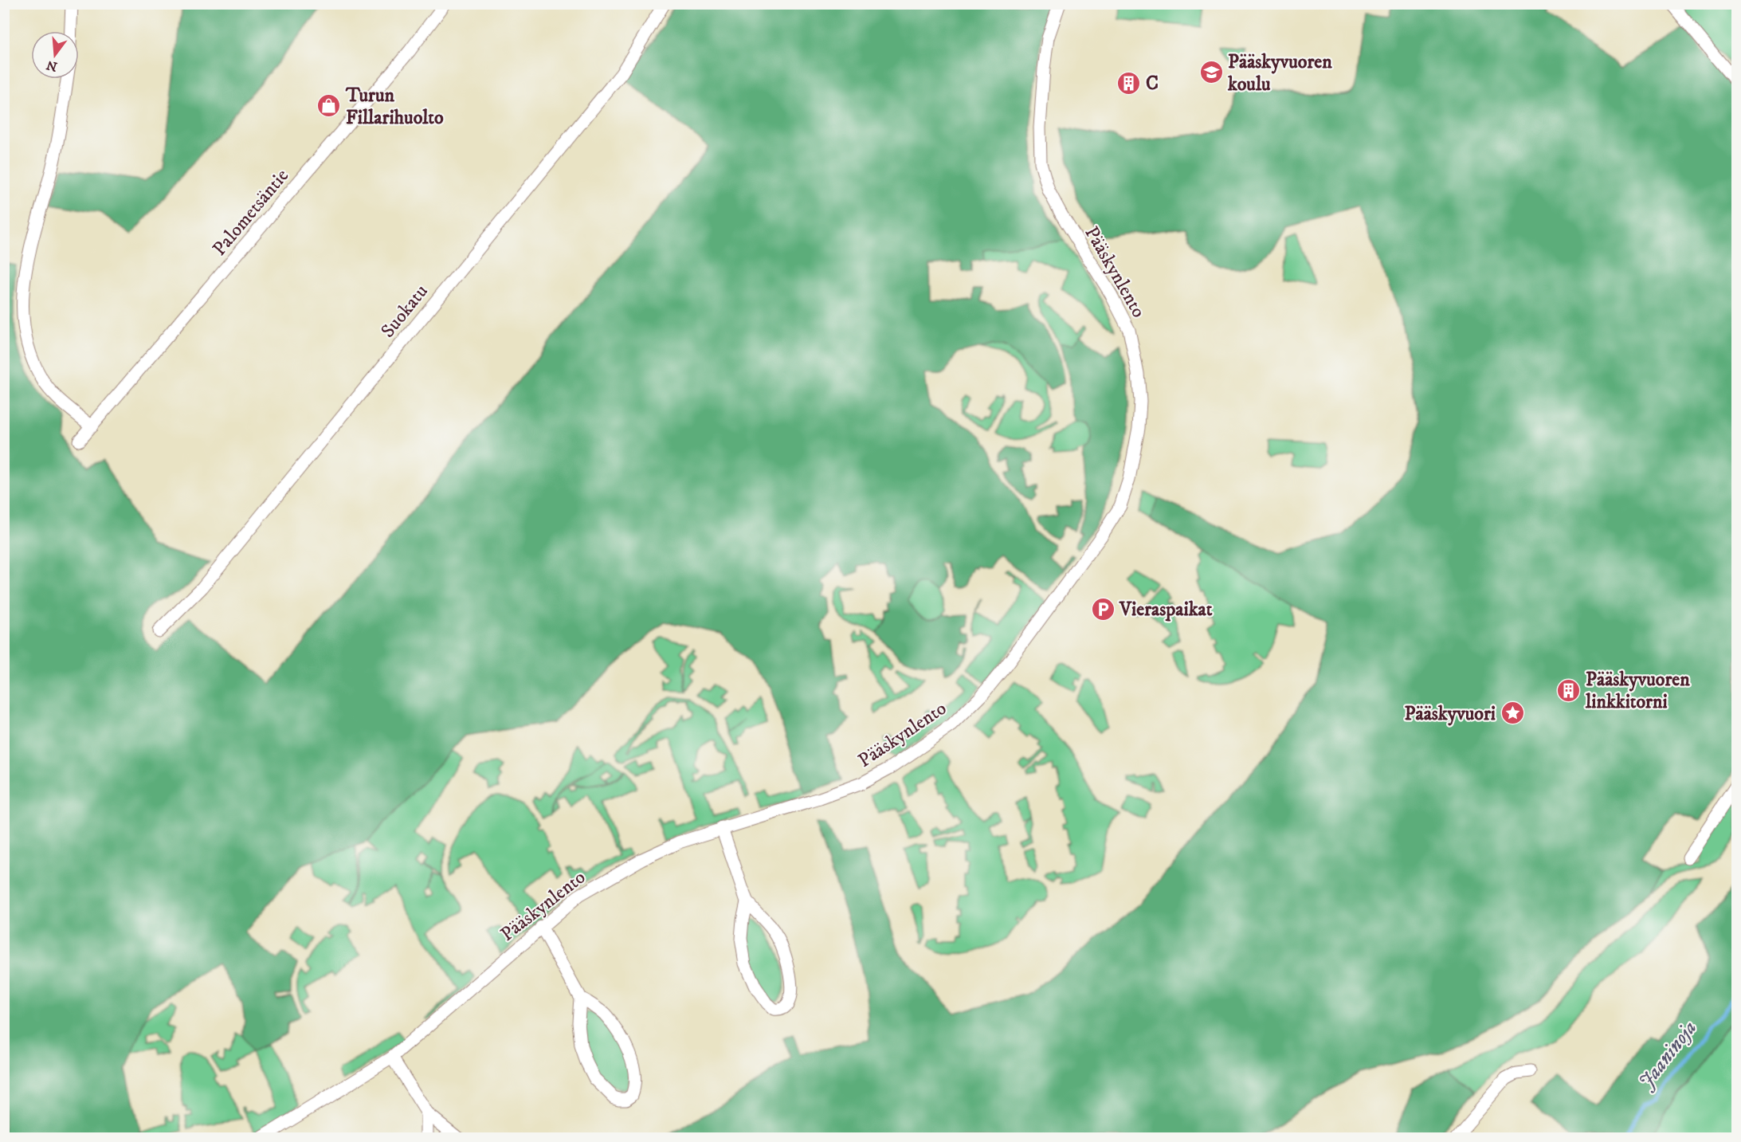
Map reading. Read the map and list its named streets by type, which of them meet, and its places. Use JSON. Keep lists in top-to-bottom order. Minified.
{"streets":{"street":["Palometsäntie","Pääskynlento","Suokatu"]},"water":["Jaaninoja"],"places":{"school or university":["Pääskyvuoren koulu"],"building":["C","Pääskyvuoren linkkitorni"],"shop":["Turun Fillarihuolto"],"parking":["Vieraspaikat"],"place":["Pääskyvuori"]},"north":"bottom"}
